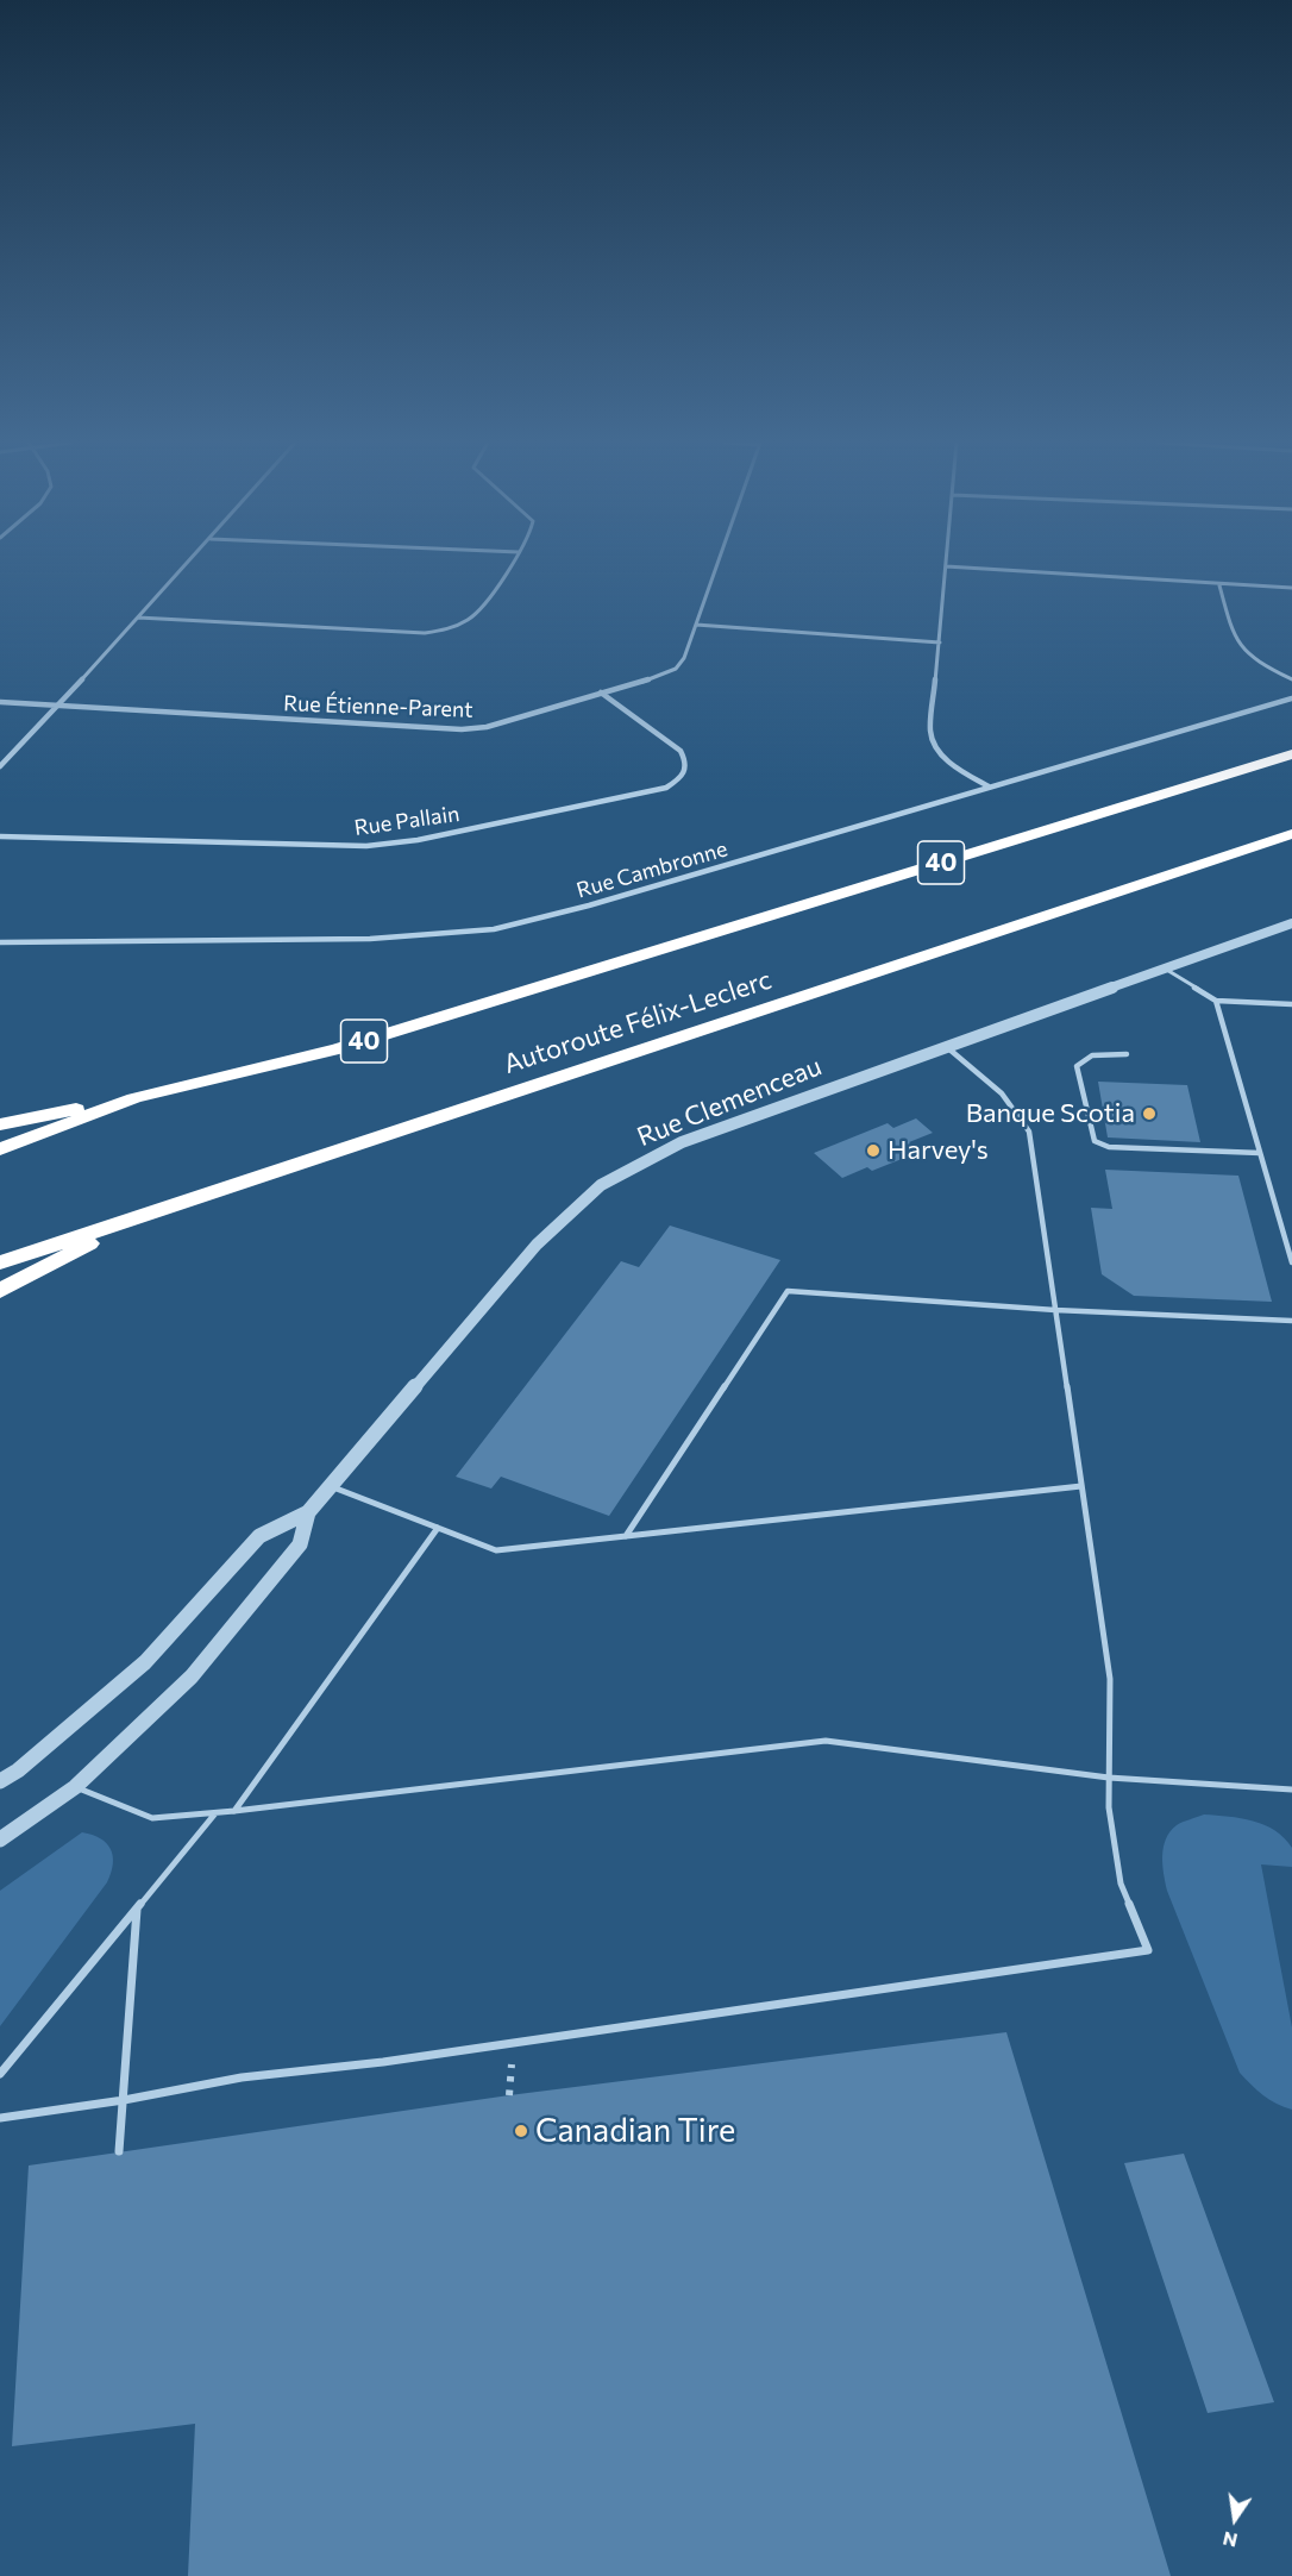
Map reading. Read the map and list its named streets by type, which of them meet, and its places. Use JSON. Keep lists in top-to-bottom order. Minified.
{"streets":{"highway":["40","Autoroute Félix-Leclerc"],"street":["Rue Étienne-Parent","Rue Pallain","Rue Cambronne","Rue Clemenceau"]},"crossings":[["Rue Étienne-Parent","Rue Pallain"]],"places":["Banque Scotia","Harvey's","Canadian Tire"],"north":"bottom"}
